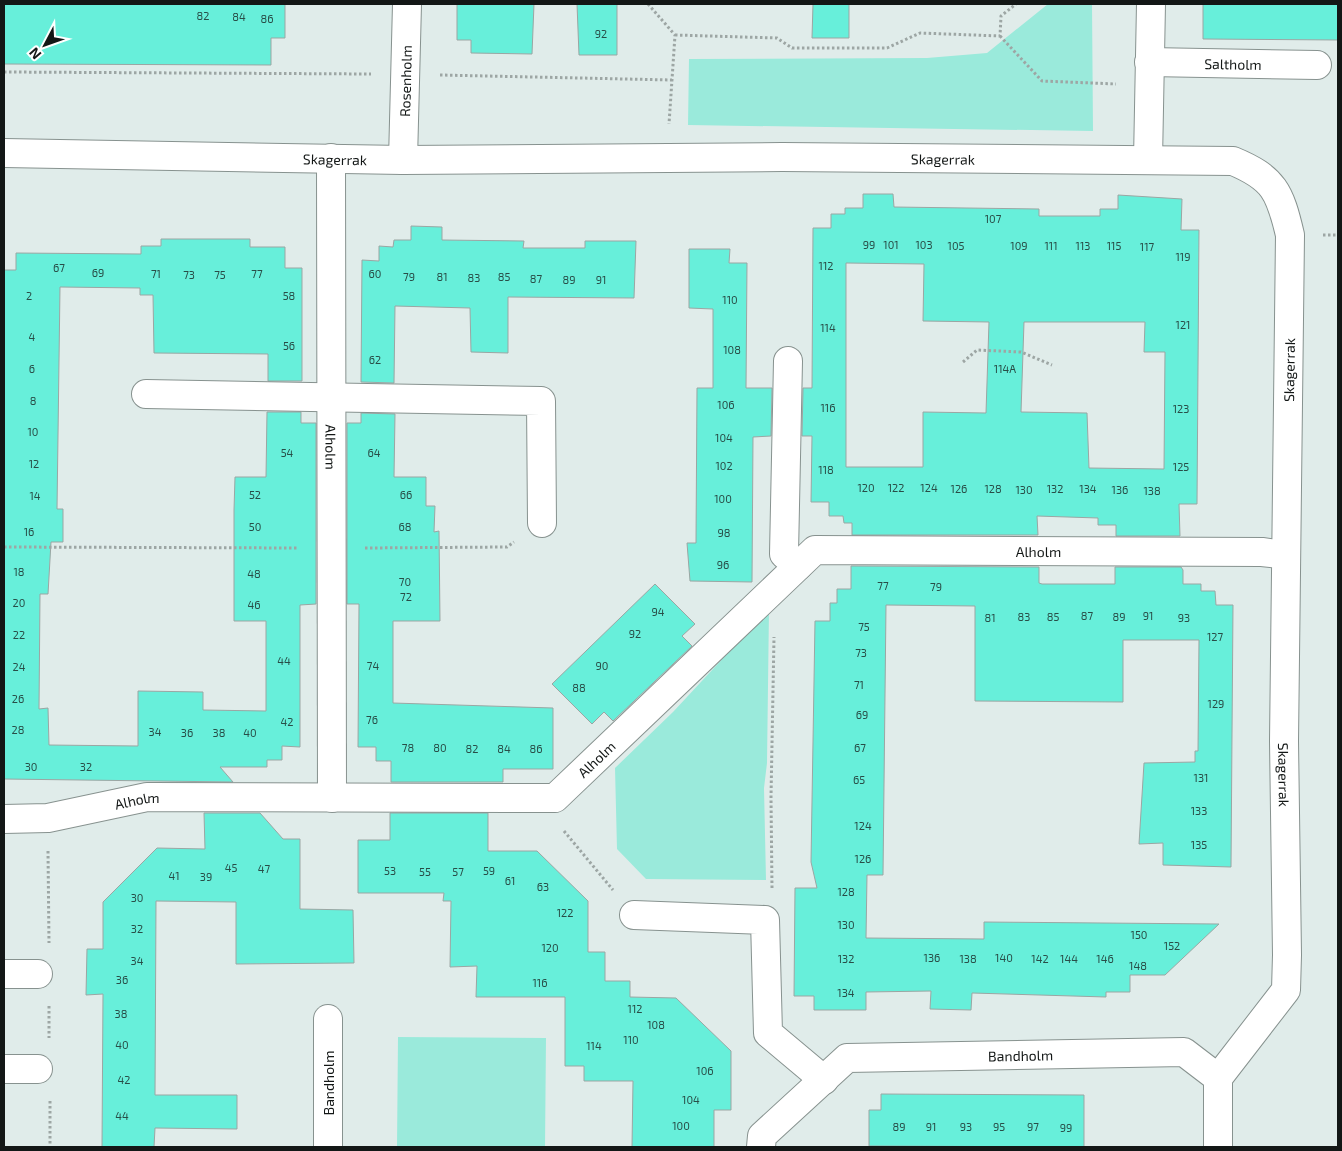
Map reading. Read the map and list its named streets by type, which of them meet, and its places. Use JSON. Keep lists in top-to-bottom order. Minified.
{"streets":{"street":["Saltholm","Rosenholm","Skagerrak","Alholm","Bandholm"]},"crossings":[["Rosenholm","Skagerrak"],["Skagerrak","Alholm"],["Skagerrak","Bandholm"]],"house_numbers":["82","84","86","92","107","99","101","103","105","109","111","113","115","117","119","112","67","69","71","77","60","73","75","79","81","85","83","87","89","91","2","58","110","121","114","4","56","108","62","6","114A","8","106","116","123","10","104","54","64","12","102","125","118","120","122","124","126","128","132","134","130","136","138","52","66","14","100","50","68","16","98","96","18","48","70","77","79","72","20","46","94","87","91","83","85","89","81","93","75","92","22","127","73","44","74","90","24","71","88","26","129","69","76","42","28","34","36","38","40","78","80","67","82","84","86","30","32","131","65","133","124","135","126","45","47","53","59","55","57","41","39","61","63","128","30","122","130","32","150","152","120","136","140","132","138","142","144","146","34","148","36","116","134","112","38","108","110","40","114","106","42","104","44","100","89","91","93","95","97","99"],"north":"bottom left"}
